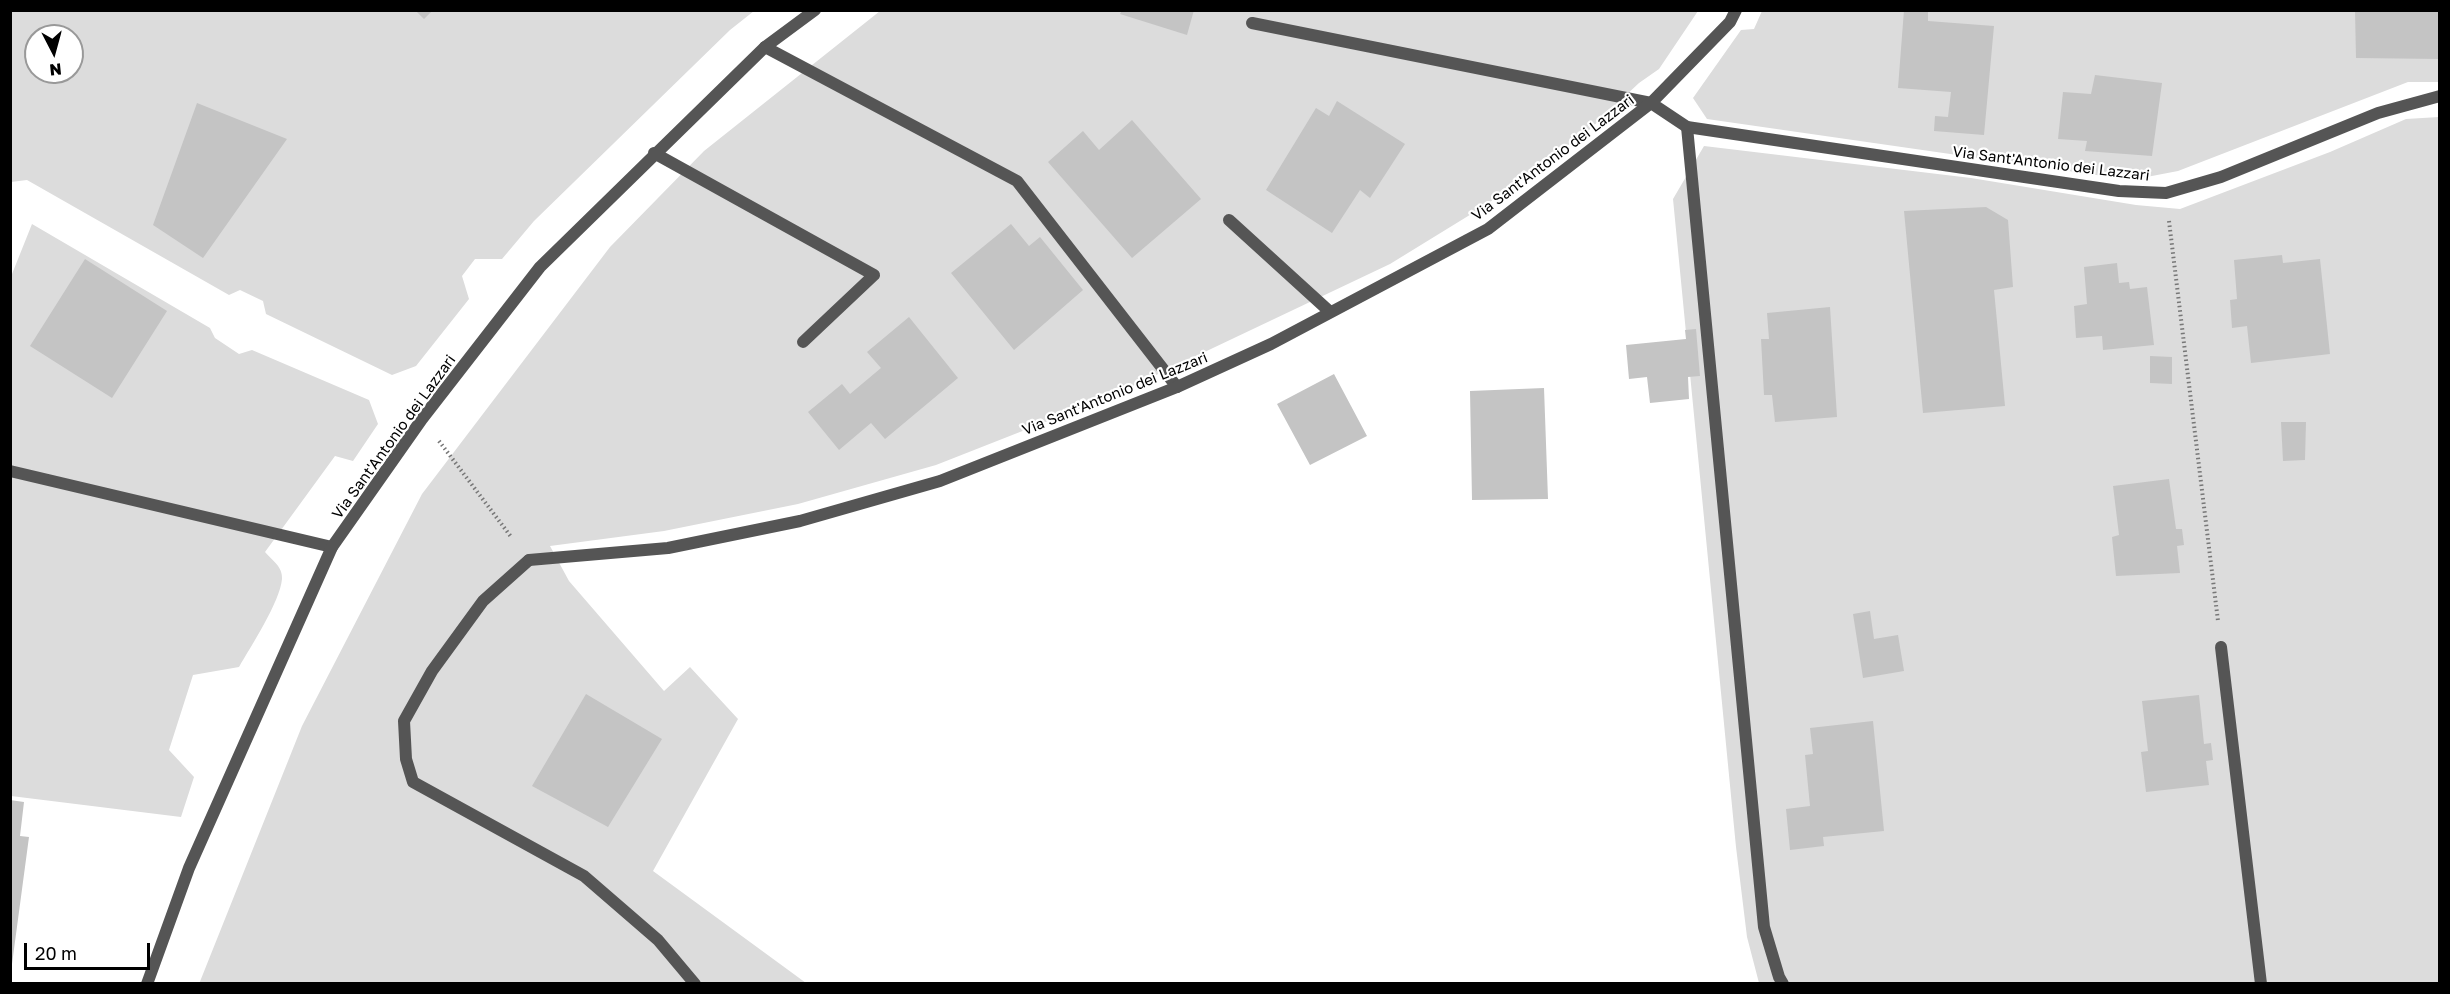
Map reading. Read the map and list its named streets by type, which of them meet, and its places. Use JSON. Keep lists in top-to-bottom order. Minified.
{"streets":{"street":["Via Sant'Antonio dei Lazzari"]},"scale_bar":"20 m","north":"bottom"}
